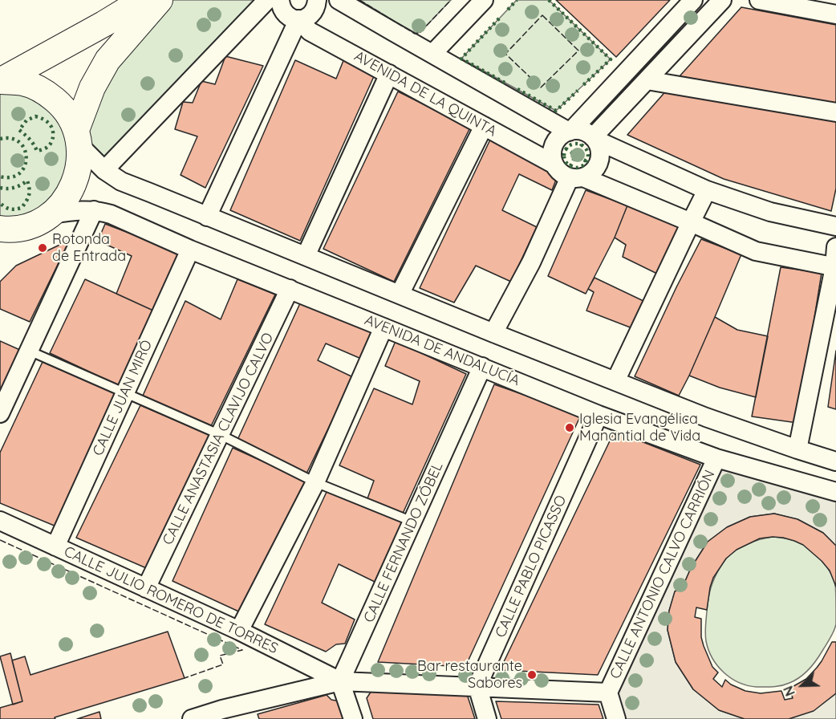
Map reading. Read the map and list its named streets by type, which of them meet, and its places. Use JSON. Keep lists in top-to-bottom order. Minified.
{"streets":{"street":["AVENIDA DE LA QUINTA","AVENIDA DE ANDALUCÍA","CALLE JUAN MIRÓ","CALLE ANASTASIA CLAVIJO CALVO","CALLE FERNANDO ZÓBEL","CALLE PABLO PICASSO","CALLE ANTONIO CALVO CARRIÓN","CALLE JULIO ROMERO DE TORRES"]},"crossings":[["AVENIDA DE ANDALUCÍA","CALLE JUAN MIRÓ"],["AVENIDA DE ANDALUCÍA","CALLE ANASTASIA CLAVIJO CALVO"],["AVENIDA DE ANDALUCÍA","CALLE FERNANDO ZÓBEL"],["AVENIDA DE ANDALUCÍA","CALLE PABLO PICASSO"],["AVENIDA DE ANDALUCÍA","CALLE ANTONIO CALVO CARRIÓN"],["CALLE JUAN MIRÓ","CALLE JULIO ROMERO DE TORRES"],["CALLE ANASTASIA CLAVIJO CALVO","CALLE JULIO ROMERO DE TORRES"],["CALLE FERNANDO ZÓBEL","CALLE JULIO ROMERO DE TORRES"]],"places":["Rotonda de Entrada","Iglesia Evangélica Manantial de Vida","Bar restaurante Sabores"],"north":"bottom left"}
